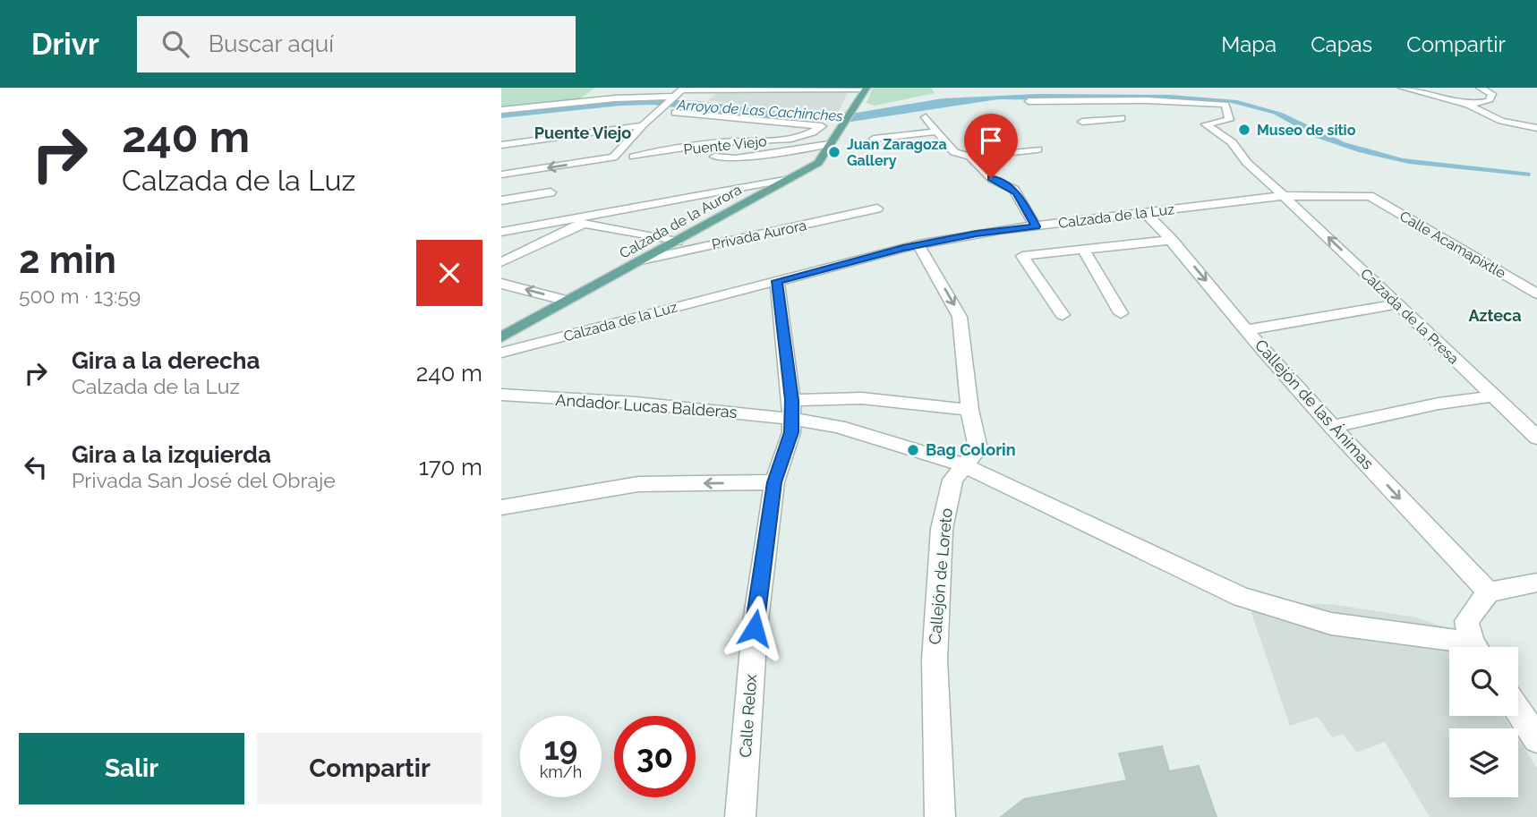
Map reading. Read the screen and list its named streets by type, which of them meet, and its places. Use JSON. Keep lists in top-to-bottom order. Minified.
{"streets":{"main road":["Calzada de la Aurora"],"street":["Puente Viejo","Calzada de la Luz","Privada Aurora","Calle Acamapixtle","Calzada de la Presa","Callejón de las Ánimas","Andador Lucas Balderas","Callejón de Loreto","Calle Relox"]},"crossings":[["Puente Viejo","Calzada de la Aurora"],["Calzada de la Luz","Calle Acamapixtle"],["Calzada de la Luz","Calzada de la Presa"],["Calzada de la Luz","Callejón de las Ánimas"],["Calzada de la Luz","Callejón de Loreto"],["Calzada de la Luz","Calle Relox"],["Calzada de la Aurora","Privada Aurora"],["Andador Lucas Balderas","Callejón de Loreto"],["Andador Lucas Balderas","Calle Relox"]],"one_way":["Callejón de las Ánimas"],"districts":["Puente Viejo","Azteca"],"water":["Arroyo de Las Cachinches"],"places":["Museo de sitio","Juan Zaragoza Gallery","Bag Colorin"],"page":{"header":"Drivr","search":"Buscar aquí","nav":["Mapa","Capas","Compartir"],"turn":["240 m","Calzada de la Luz"],"heading":["2 min","500 m · 13:59"],"list":[{"name":"Gira a la derecha","note":"Calzada de la Luz","value":"240 m"},{"name":"Gira a la izquierda","note":"Privada San José del Obraje","value":"170 m"}],"speed":"19 km/h","limit":"30","buttons":["Salir","Compartir"]}}
